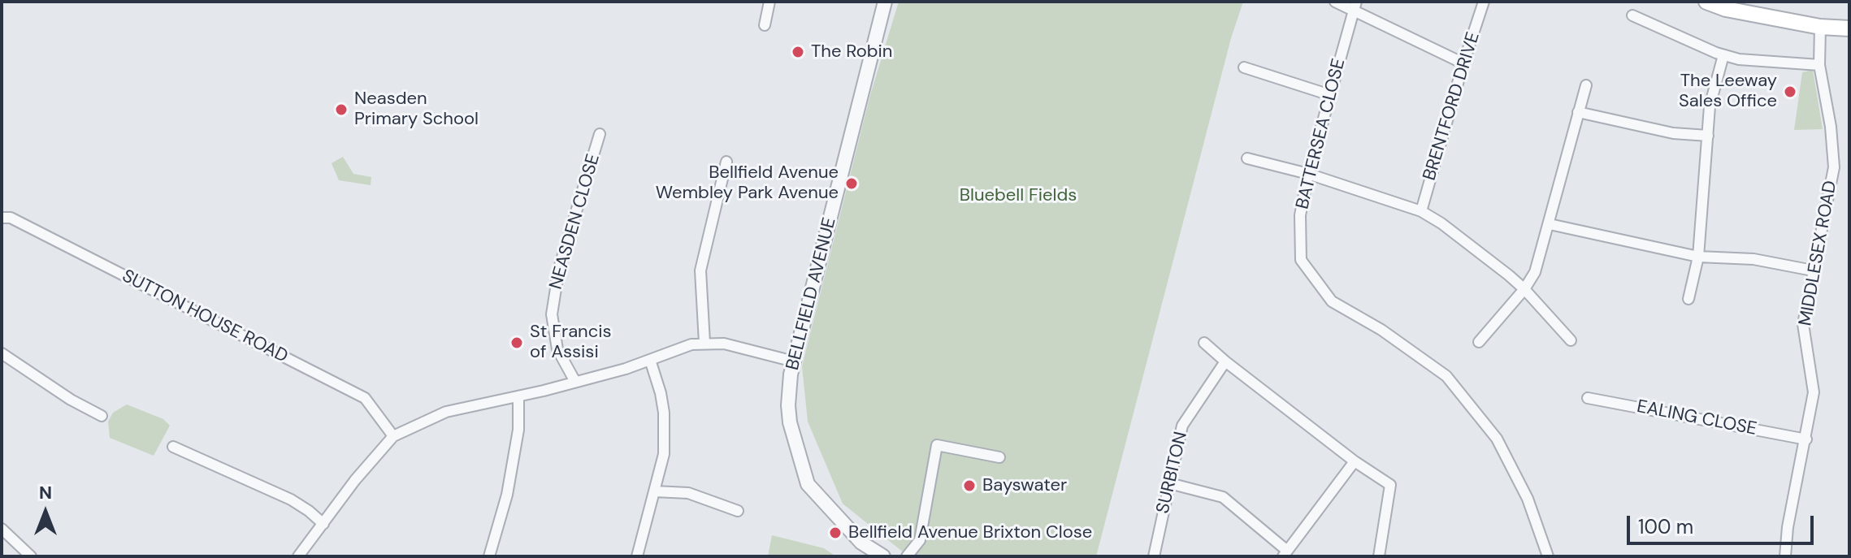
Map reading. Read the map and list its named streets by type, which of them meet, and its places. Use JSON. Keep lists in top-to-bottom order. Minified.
{"streets":{"street":["BRENTFORD DRIVE","BATTERSEA CLOSE","NEASDEN CLOSE","MIDDLESEX ROAD","BELLFIELD AVENUE","SUTTON HOUSE ROAD","EALING CLOSE","SURBITON"]},"crossings":[["MIDDLESEX ROAD","EALING CLOSE"]],"parks":["Bluebell Fields"],"places":["The Robin","The Leeway Sales Office","Neasden Primary School","Bellfield Avenue Wembley Park Avenue","St Francis of Assisi","Bayswater","Bellfield Avenue Brixton Close"],"scale_bar":"100 m","north":"top"}
